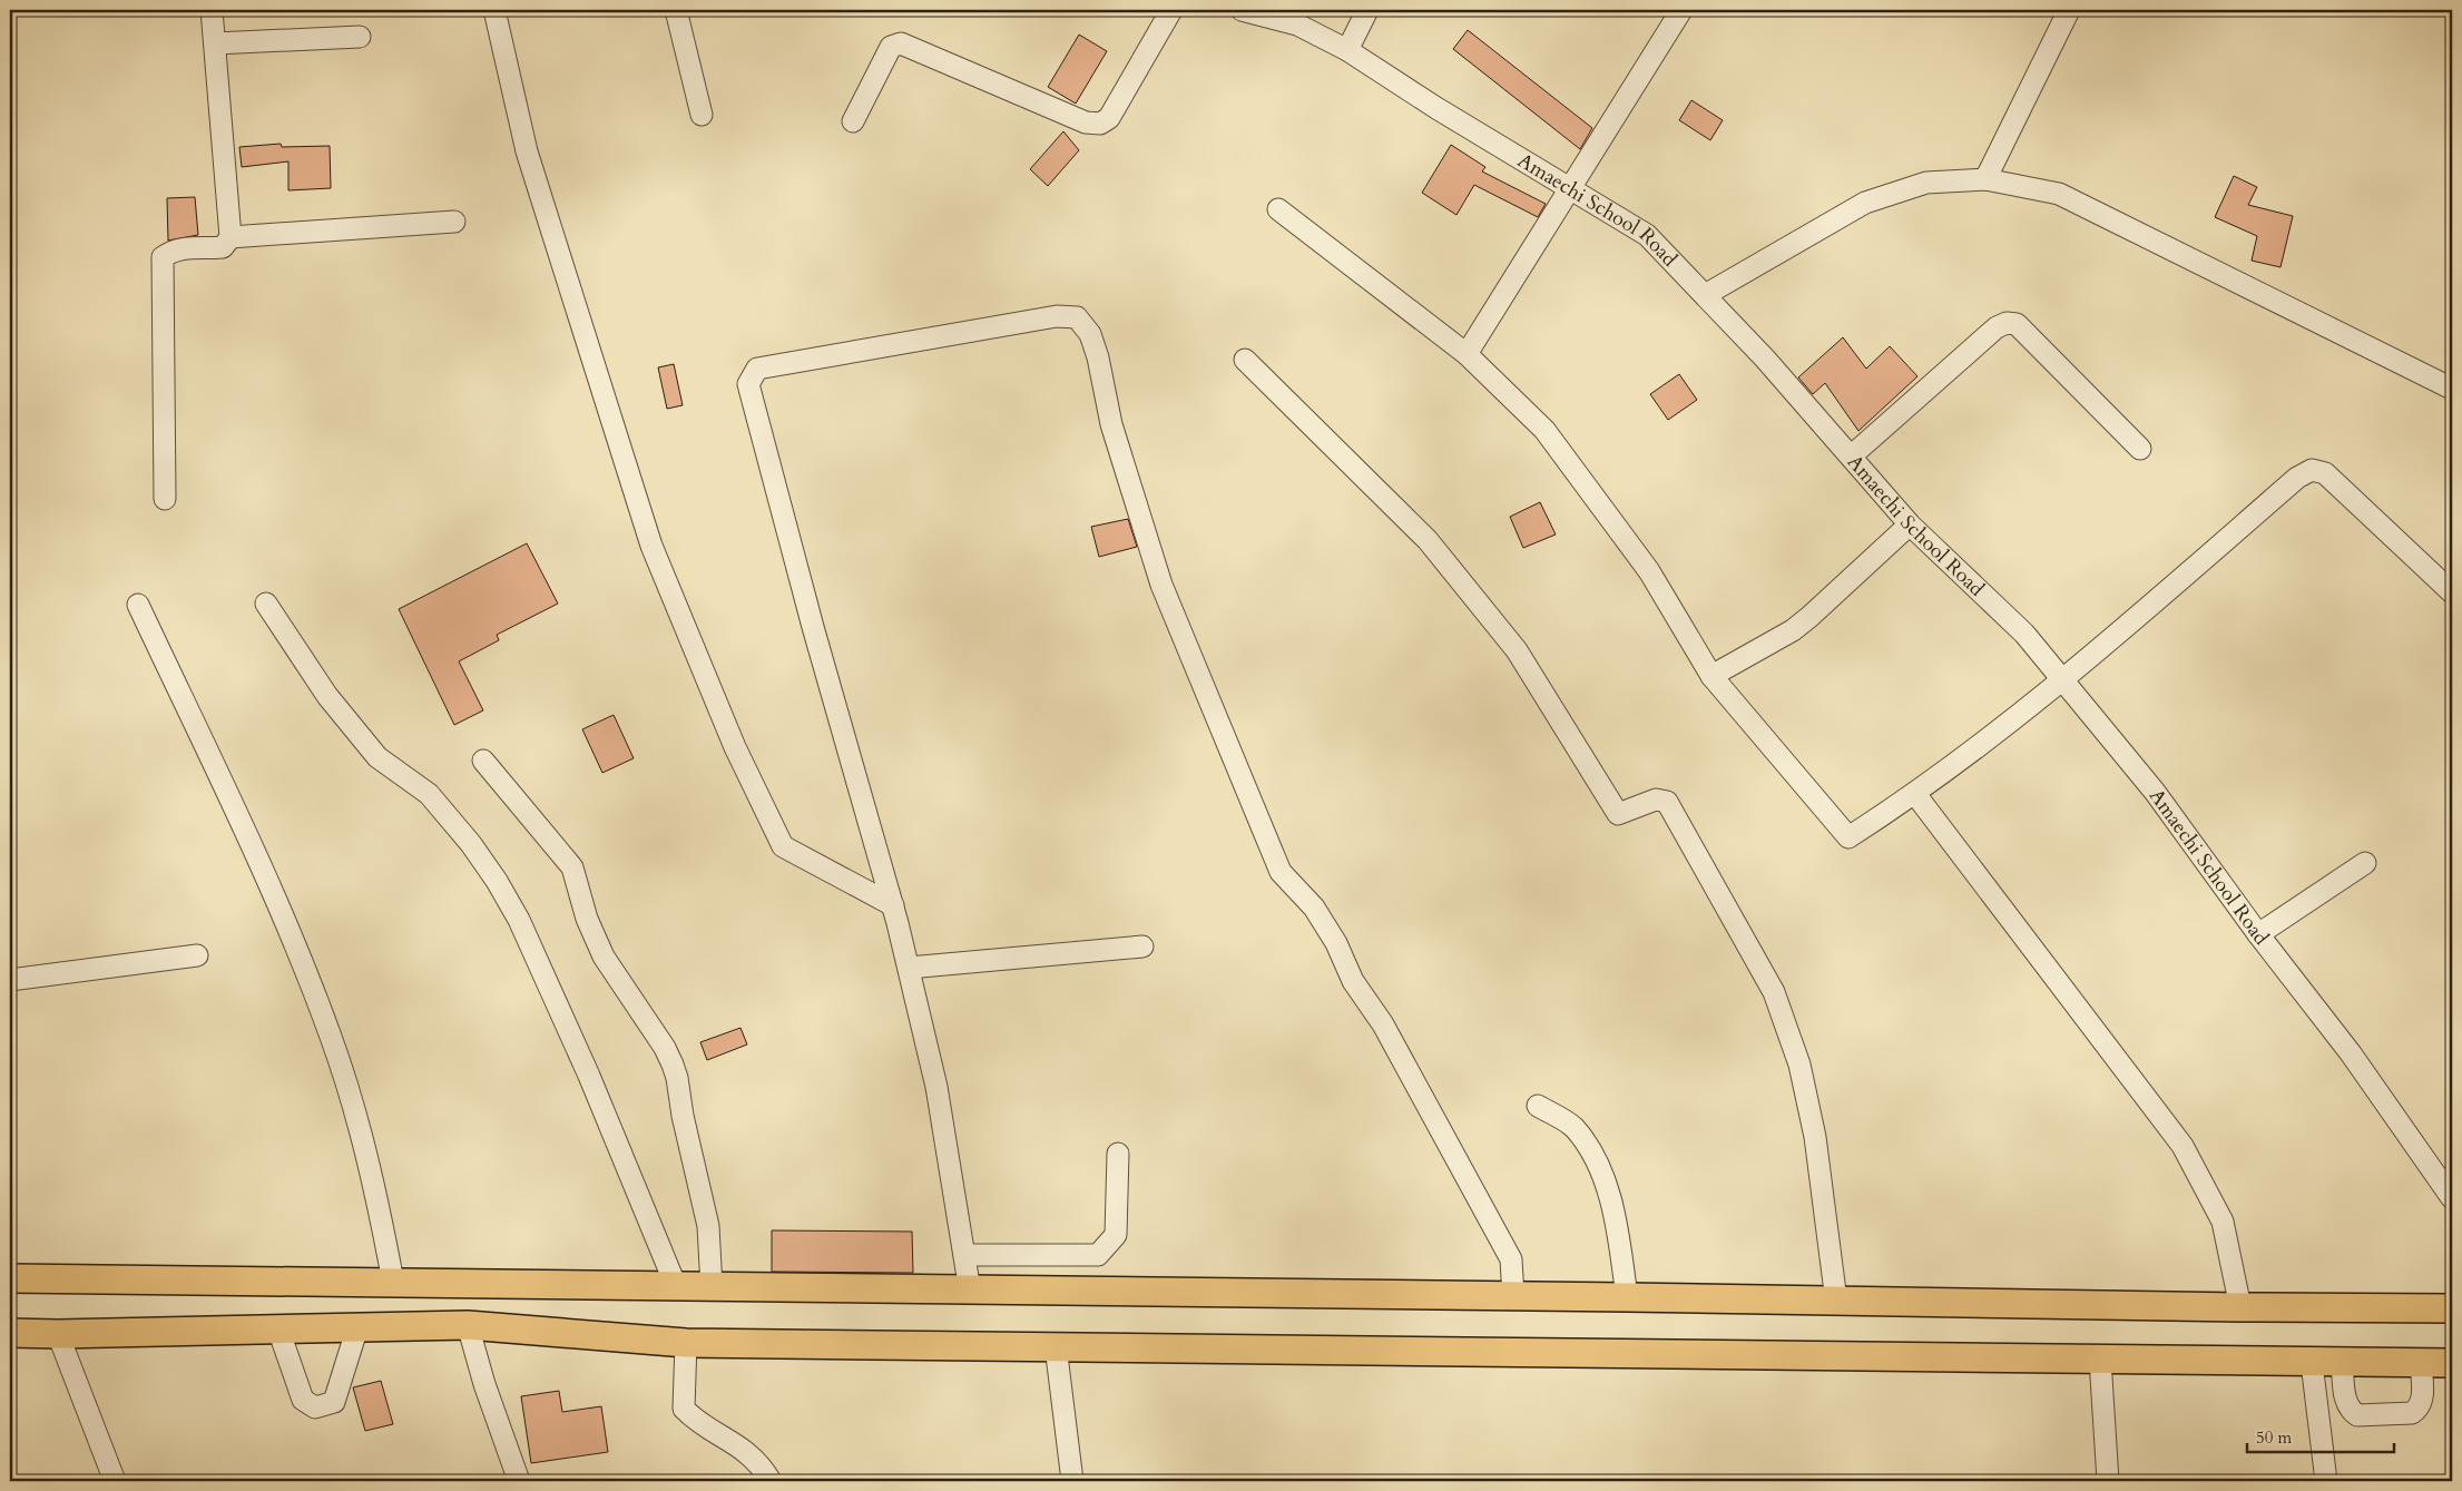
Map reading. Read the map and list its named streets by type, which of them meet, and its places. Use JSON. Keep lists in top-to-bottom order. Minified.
{"streets":{"street":["Amaechi School Road"]},"scale_bar":"50 m"}
